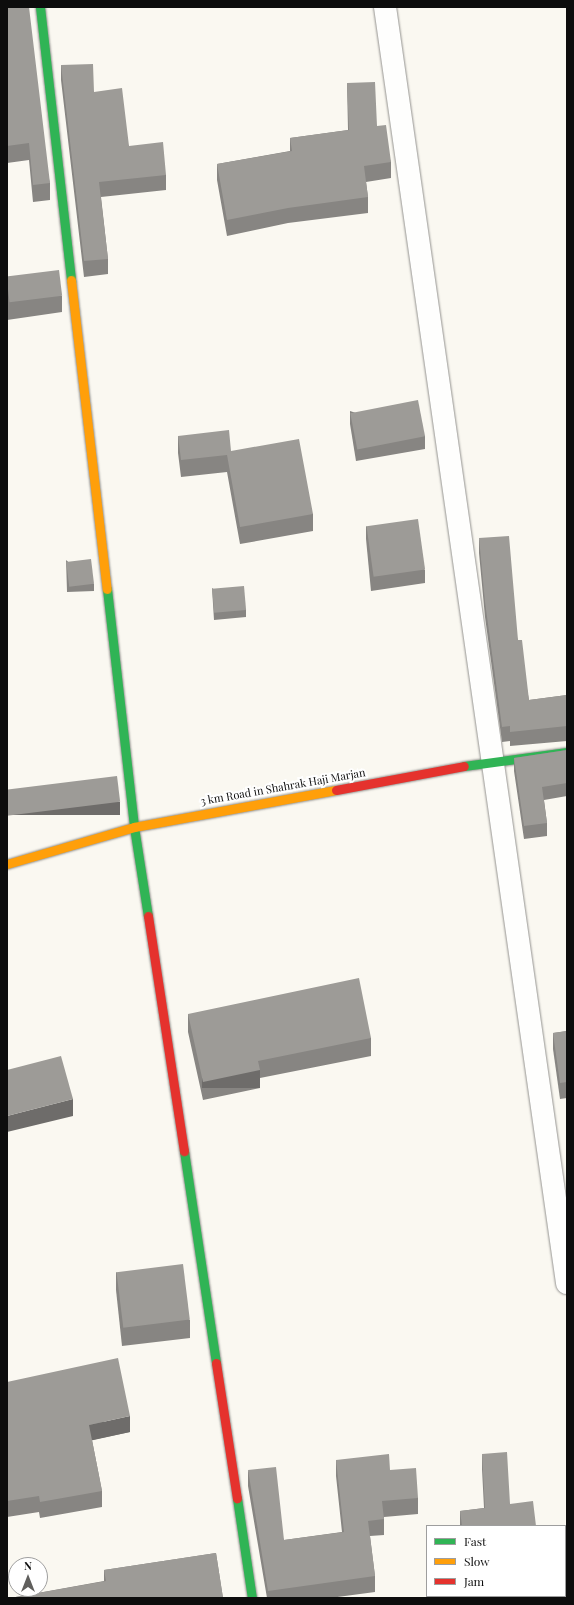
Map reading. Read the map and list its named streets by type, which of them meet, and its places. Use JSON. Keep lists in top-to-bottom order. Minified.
{"streets":{"street":["3 km Road in Shahrak Haji Marjan"]},"legend":["Fast","Slow","Jam"],"north":"top"}
